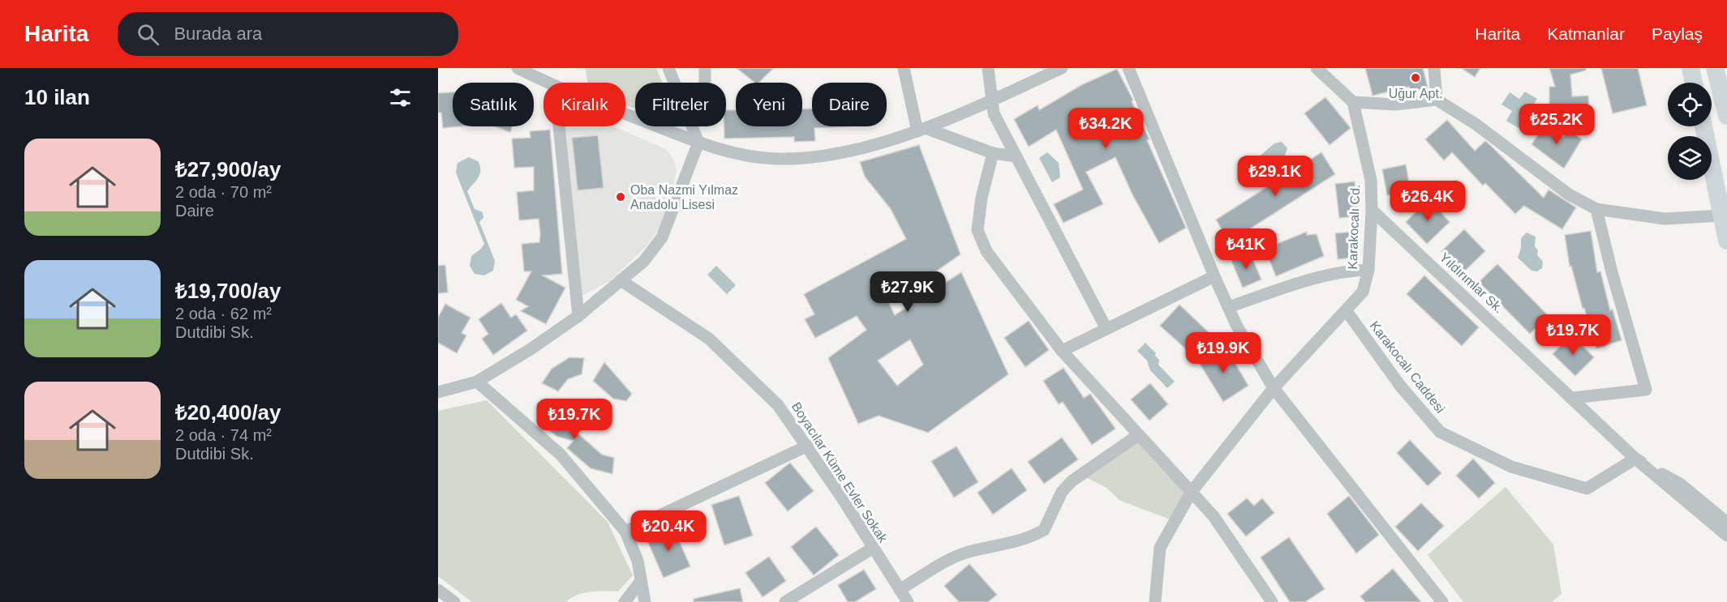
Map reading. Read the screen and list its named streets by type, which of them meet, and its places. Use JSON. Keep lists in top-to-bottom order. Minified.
{"streets":{"street":["Karakocalı Cd.","Yıldırımlar Sk.","Karakocalı Caddesi","Boyacılar Küme Evler Sokak"]},"crossings":[["Karakocalı Cd.","Yıldırımlar Sk."],["Karakocalı Cd.","Karakocalı Caddesi"],["Yıldırımlar Sk.","Karakocalı Caddesi"]],"places":["Uğur Apt.","Oba Nazmi Yılmaz Anadolu Lisesi"],"page":{"header":"Harita","search":"Burada ara","nav":["Harita","Katmanlar","Paylaş"],"heading":"10 ilan","chip":["Satılık","Kiralık","Filtreler","Yeni","Daire"],"price":["₺25.2K","₺34.2K","₺29.1K","₺26.4K","₺41K","₺27.9K","₺19.7K","₺19.9K","₺19.7K","₺20.4K"],"list":[{"name":"₺27,900/ay","note":"2 oda · 70 m² · Daire"},{"name":"₺19,700/ay","note":"2 oda · 62 m² · Dutdibi Sk."},{"name":"₺20,400/ay","note":"2 oda · 74 m² · Dutdibi Sk."}]}}
